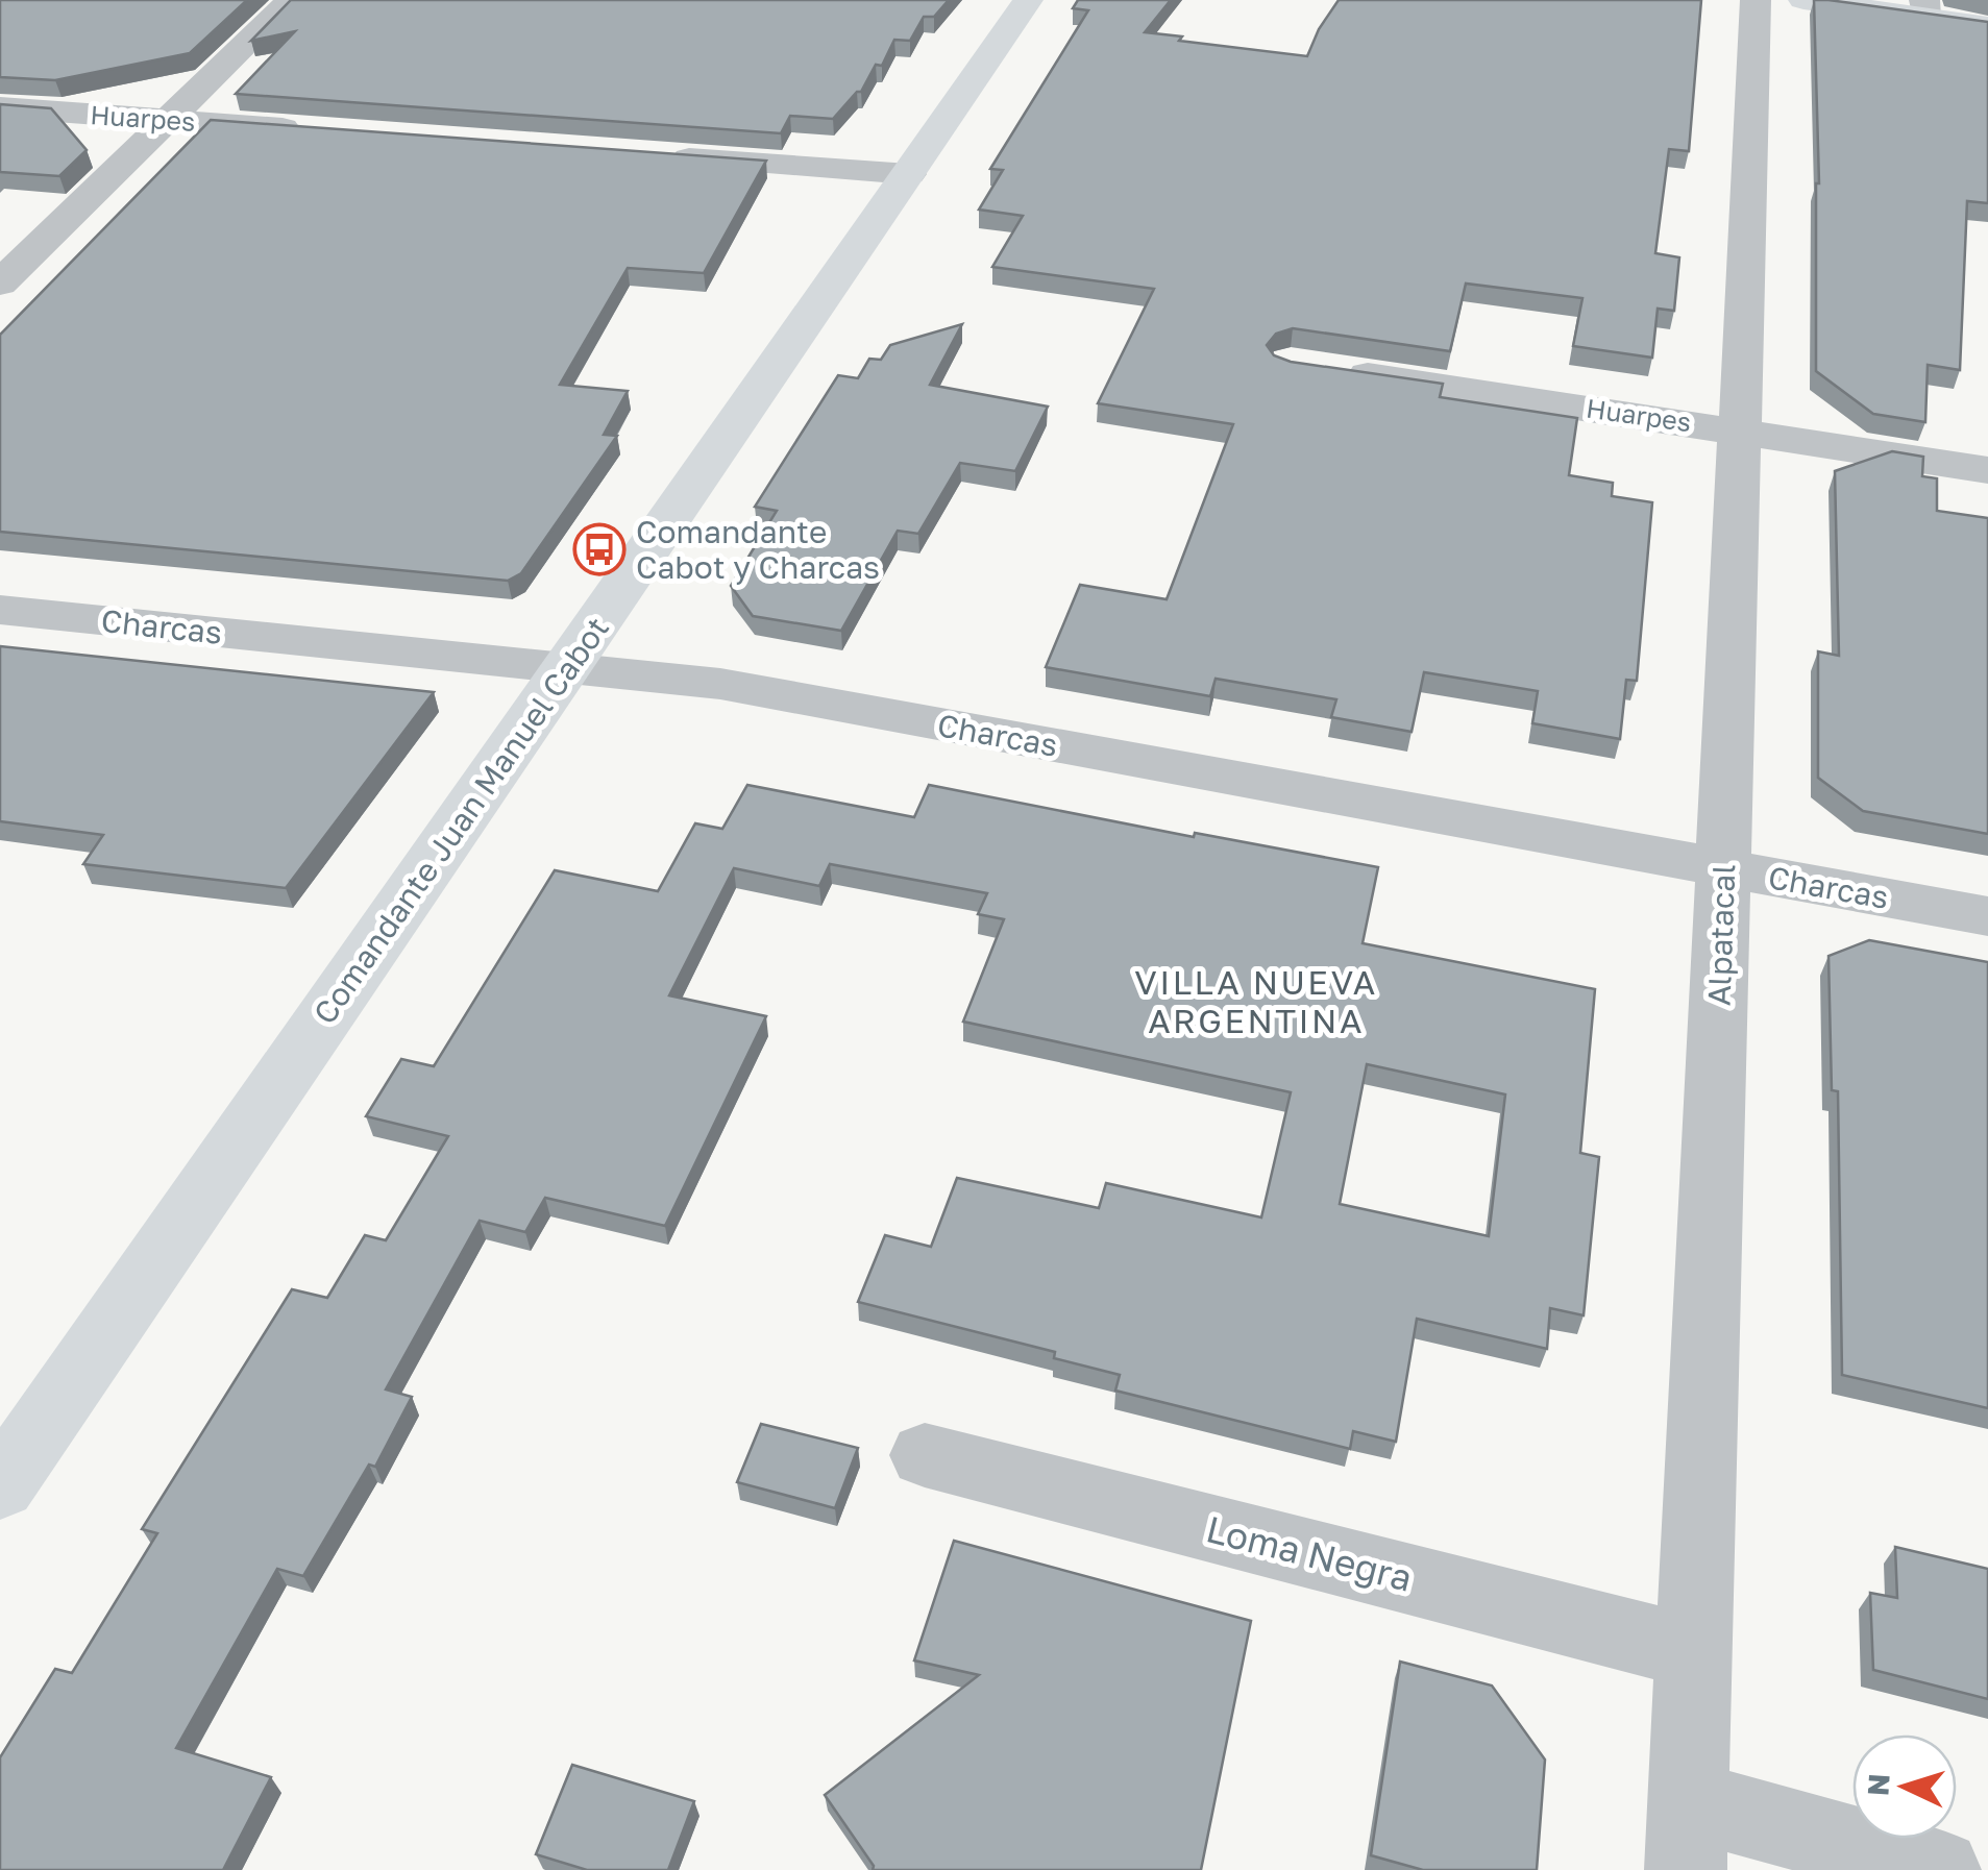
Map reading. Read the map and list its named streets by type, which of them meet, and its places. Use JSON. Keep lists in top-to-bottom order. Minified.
{"streets":{"main road":["Comandante Juan Manuel Cabot"],"street":["Huarpes","Charcas","Alpatacal","Loma Negra"]},"crossings":[["Huarpes","Alpatacal"],["Charcas","Comandante Juan Manuel Cabot"],["Charcas","Alpatacal"],["Alpatacal","Loma Negra"]],"districts":["VILLA NUEVA ARGENTINA"],"places":{"bus stop":["Comandante Cabot y Charcas"]},"north":"left"}
